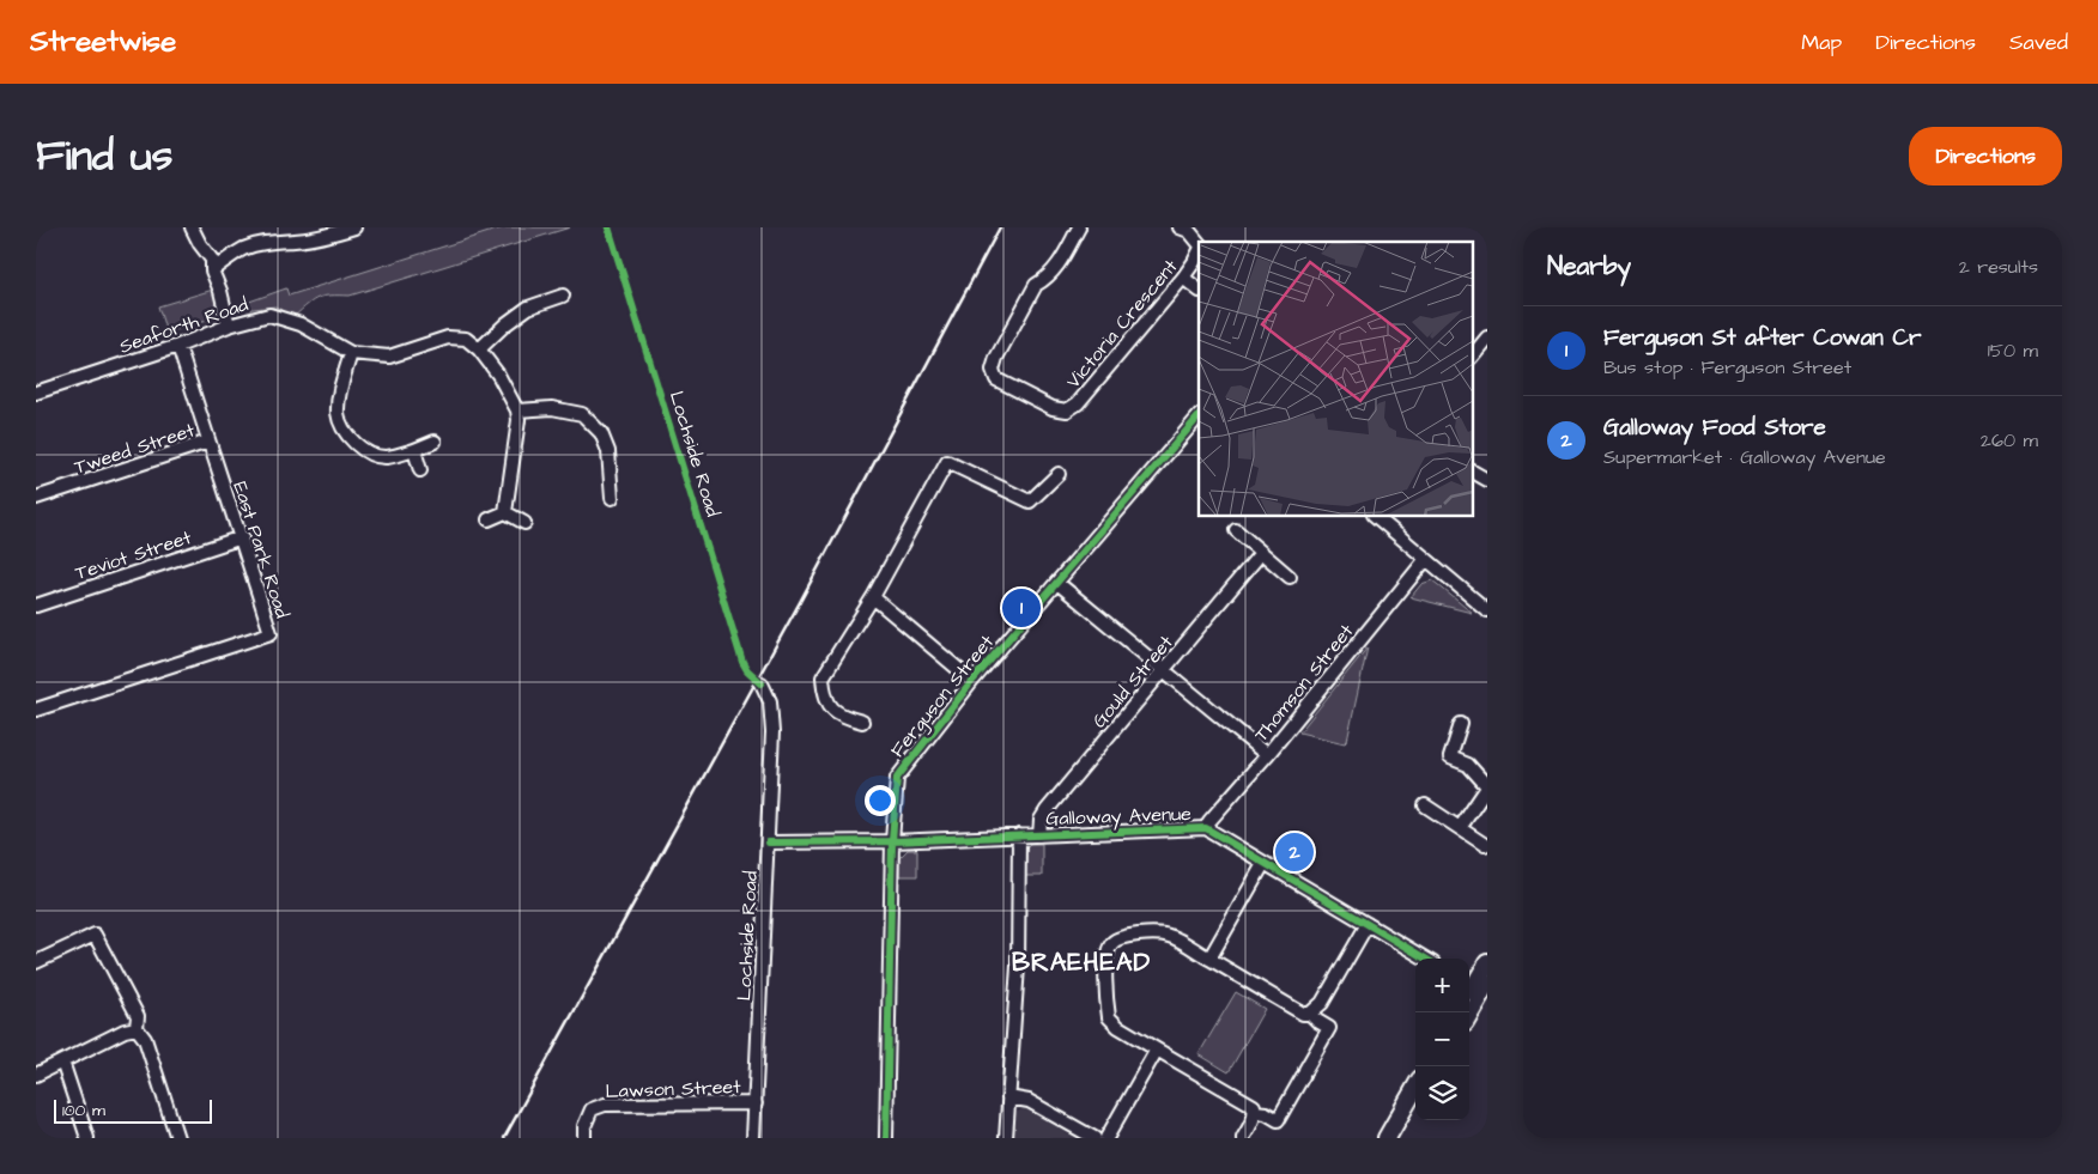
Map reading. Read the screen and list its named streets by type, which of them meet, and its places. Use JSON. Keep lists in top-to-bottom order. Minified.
{"streets":{"street":["Victoria Crescent","Seaforth Road","Tweed Street","Lochside Road","East Park Road","Teviot Street","Gould Street","Thomson Street","Ferguson Street","Galloway Avenue","Lawson Street"]},"crossings":[["Seaforth Road","East Park Road"],["Tweed Street","East Park Road"],["Lochside Road","Galloway Avenue"],["Lochside Road","Lawson Street"],["East Park Road","Teviot Street"],["Gould Street","Galloway Avenue"],["Thomson Street","Galloway Avenue"],["Ferguson Street","Galloway Avenue"]],"districts":["BRAEHEAD"],"scale_bar":"100 m","page":{"header":"Streetwise","nav":["Map","Directions","Saved"],"title":"Find us","buttons":"Directions","heading":["Nearby","2 results"],"list":[{"mark":"1","name":"Ferguson St after Cowan Cr","note":"Bus stop · Ferguson Street","value":"150 m"},{"mark":"2","name":"Galloway Food Store","note":"Supermarket · Galloway Avenue","value":"260 m"}],"pins":["1","2"],"map_buttons":["+","−"],"scale":"100 m"}}
